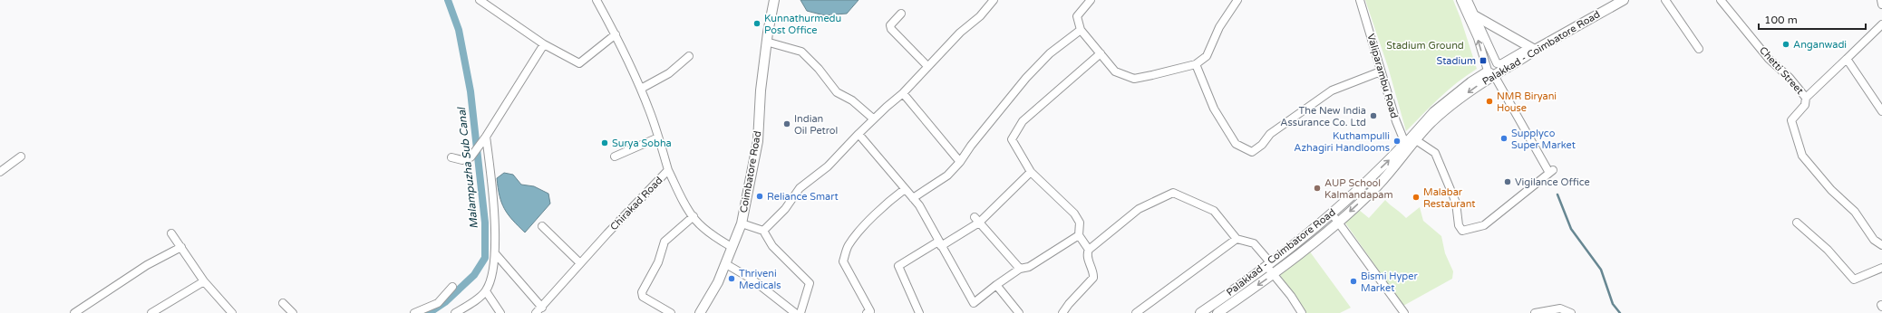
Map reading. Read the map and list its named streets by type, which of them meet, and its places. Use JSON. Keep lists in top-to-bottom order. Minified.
{"streets":{"main road":["Palakkad - Coimbatore Road","Coimbatore Road"],"street":["Chetti Street","Valiparambu Road","Chirakad Road"]},"crossings":[["Palakkad - Coimbatore Road","Valiparambu Road"],["Coimbatore Road","Chirakad Road"]],"water":["Malampuzha Sub Canal"],"parks":["Stadium Ground"],"places":{"other":["Kunnathurmedu Post Office","Anganwadi","NMR Biryani House","The New India Assurance Co. Ltd","Indian Oil Petrol","Supplyco Super Market","Kuthampulli Azhagiri Handlooms","Surya Sobha","Vigilance Office","AUP School Kalmandapam","Reliance Smart","Malabar Restaurant","Thriveni Medicals","Bismi Hyper Market"],"transit":["Stadium"]},"scale_bar":"100 m"}
